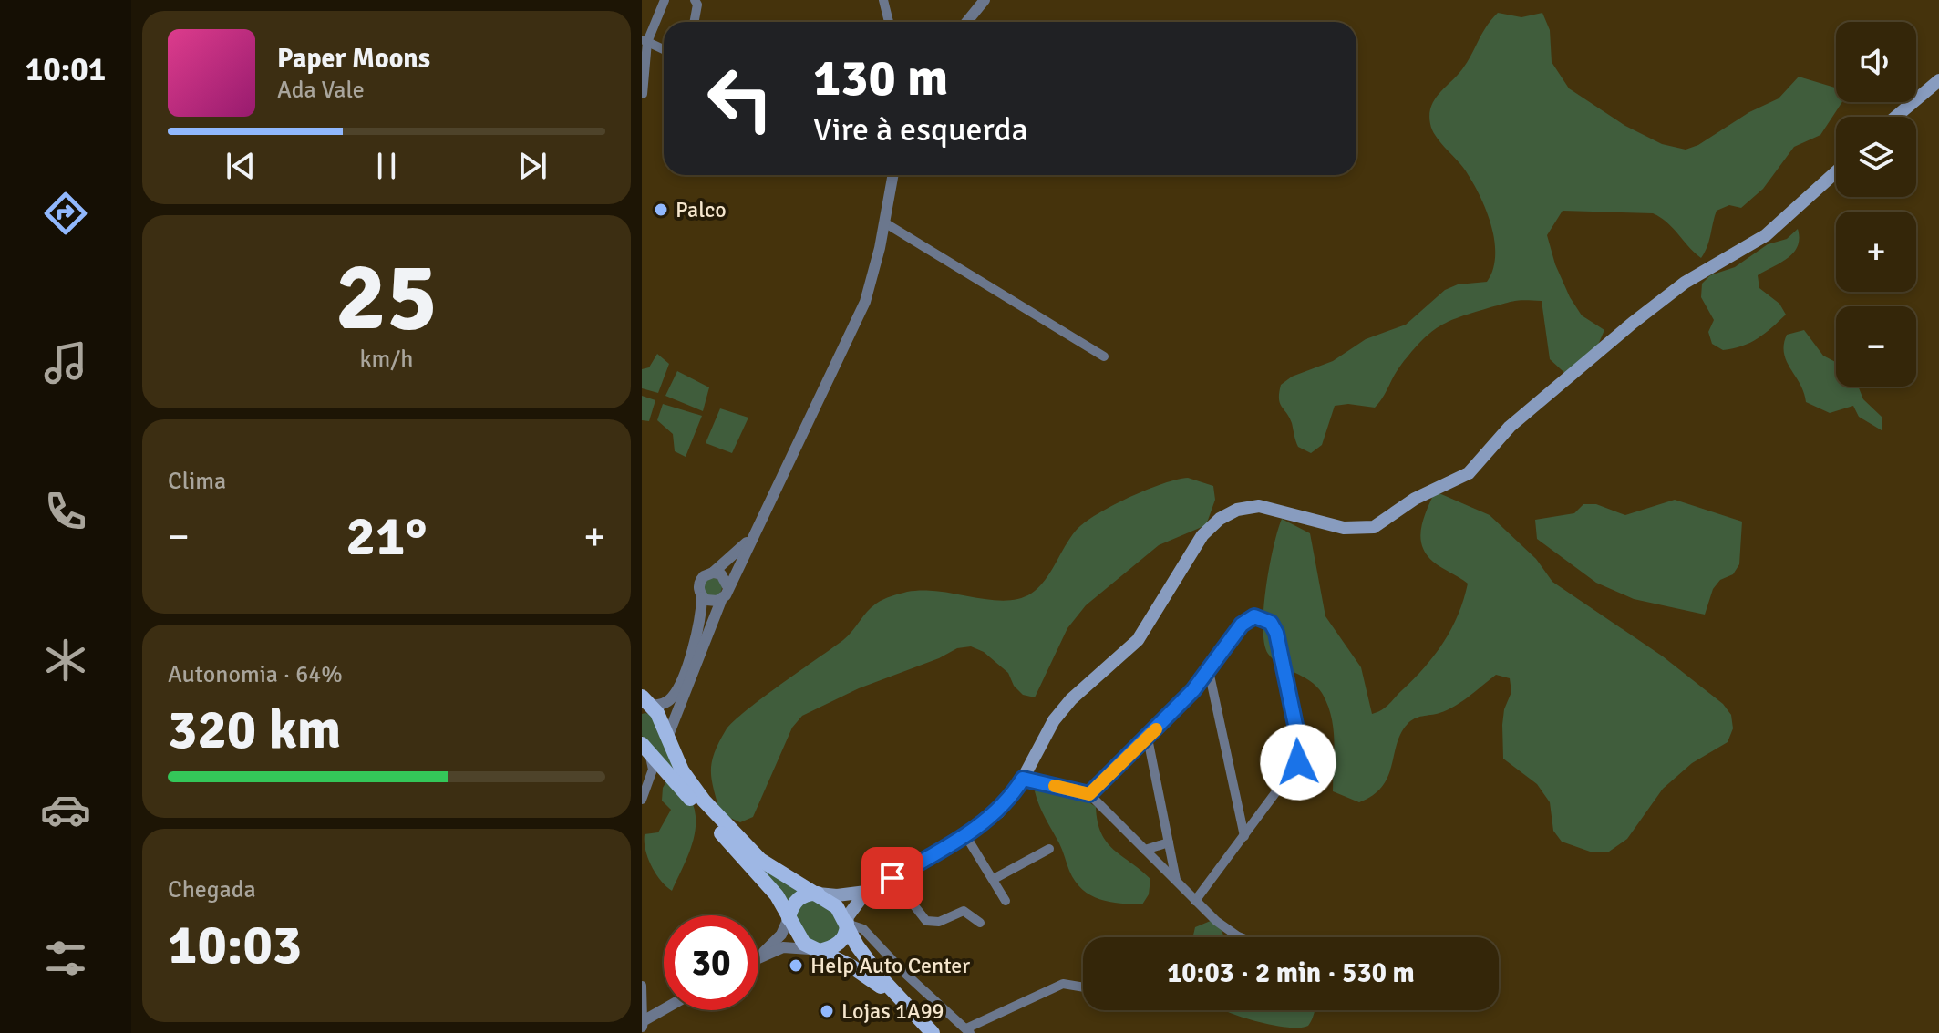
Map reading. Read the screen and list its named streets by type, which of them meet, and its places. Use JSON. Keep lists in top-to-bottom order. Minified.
{"places":["Palco","Help Auto Center","Lojas 1A99"],"page":{"tabs":"10:01","map_buttons":["+","−"],"turn":["130 m","Vire à esquerda"],"song":["Paper Moons","Ada Vale"],"tile":[["25","km/h"],"Clima",["Autonomia · 64%","320 km"],["Chegada","10:03"]],"heat":["−","21°","+"],"limit":"30","trip":"10:03 · 2 min · 530 m"}}
